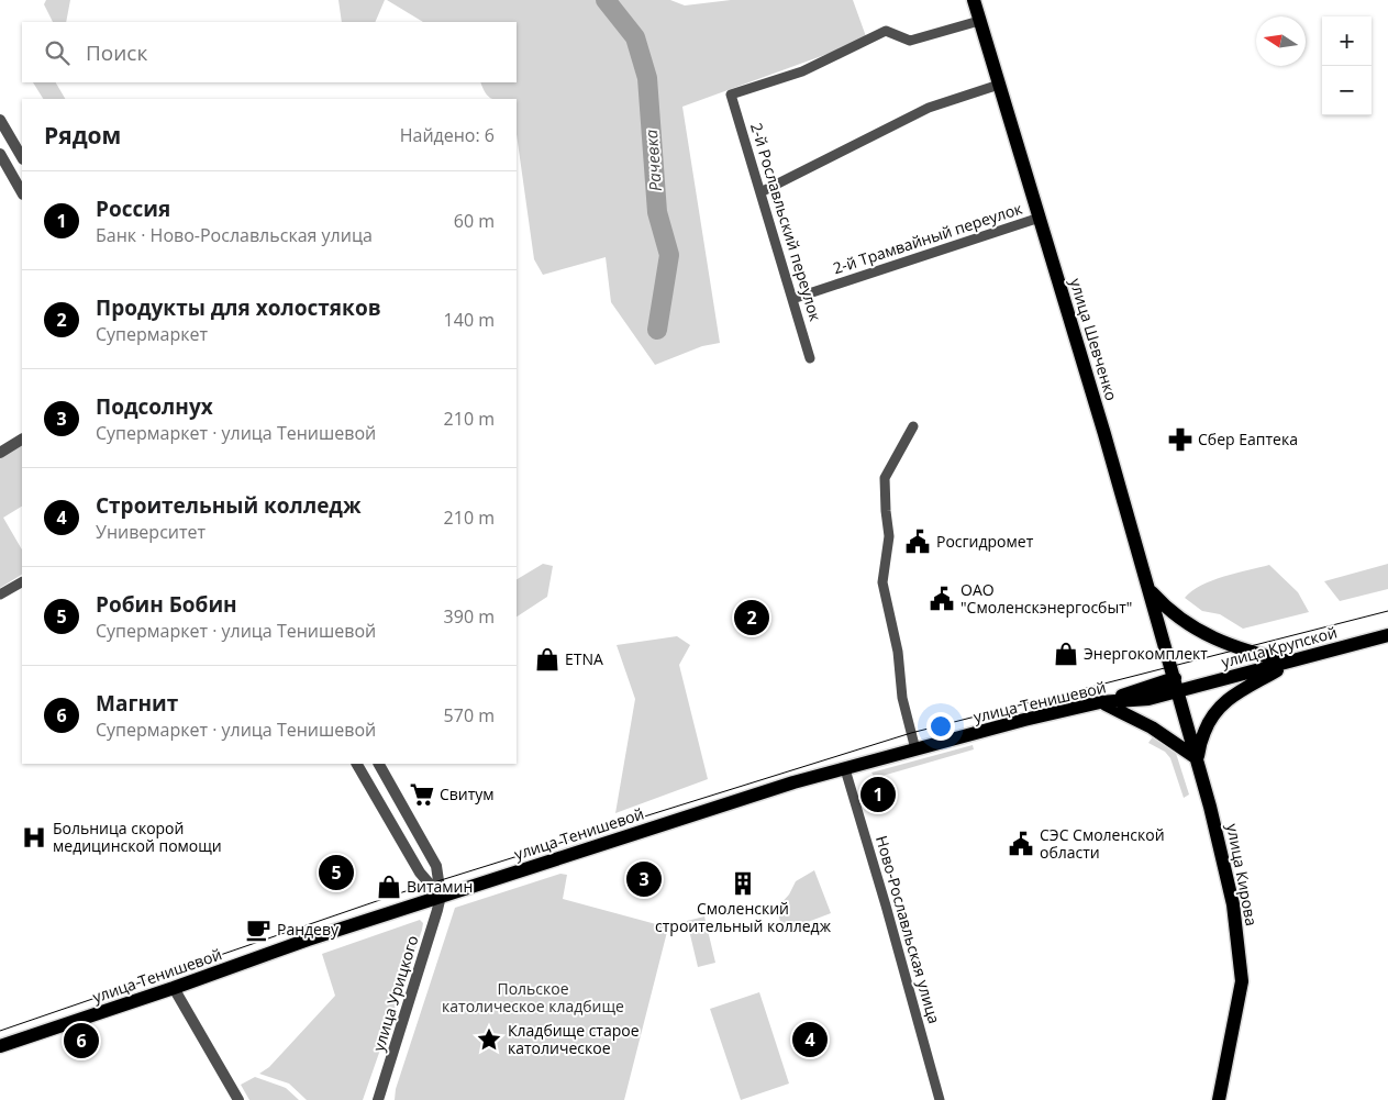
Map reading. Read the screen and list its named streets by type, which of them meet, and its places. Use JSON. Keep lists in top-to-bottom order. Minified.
{"streets":{"main road":["улица Шевченко","улица Крупской","улица Тенишевой","улица Кирова"],"street":["2-й Рославльский переулок","2-й Трамвайный переулок","Ново-Рославльская улица","улица Урицкого"]},"crossings":[["2-й Рославльский переулок","2-й Трамвайный переулок"],["2-й Рославльский переулок","улица Шевченко"],["2-й Трамвайный переулок","улица Шевченко"],["улица Шевченко","улица Крупской"],["улица Шевченко","улица Тенишевой"],["улица Шевченко","улица Кирова"],["улица Крупской","улица Тенишевой"],["улица Крупской","улица Кирова"],["улица Тенишевой","улица Кирова"],["улица Тенишевой","Ново-Рославльская улица"],["улица Тенишевой","улица Урицкого"]],"water":["Рачевка"],"parks":["Польское католическое кладбище"],"places":{"pharmacy":["Сбер Еаптека"],"public building":["Росгидромет","ОАО \"Смоленскэнергосбыт\"","СЭС Смоленской области"],"shop":["Энергокомплект","ETNA","Витамин"],"supermarket":["Свитум"],"hospital":["Больница скорой медицинской помощи"],"building":["Смоленский строительный колледж"],"cafe":["Рандеву"],"place":["Кладбище старое католическое"]},"north":"left","page":{"map_buttons":["+","−"],"search":"Поиск","heading":["Рядом","Найдено: 6"],"list":[{"mark":"1","name":"Россия","note":"Банк · Ново-Рославльская улица","value":"60 m"},{"mark":"2","name":"Продукты для холостяков","note":"Супермаркет","value":"140 m"},{"mark":"3","name":"Подсолнух","note":"Супермаркет · улица Тенишевой","value":"210 m"},{"mark":"4","name":"Строительный колледж","note":"Университет","value":"210 m"},{"mark":"5","name":"Робин Бобин","note":"Супермаркет · улица Тенишевой","value":"390 m"},{"mark":"6","name":"Магнит","note":"Супермаркет · улица Тенишевой","value":"570 m"}],"pins":["2","1","5","3","4","6"]}}
